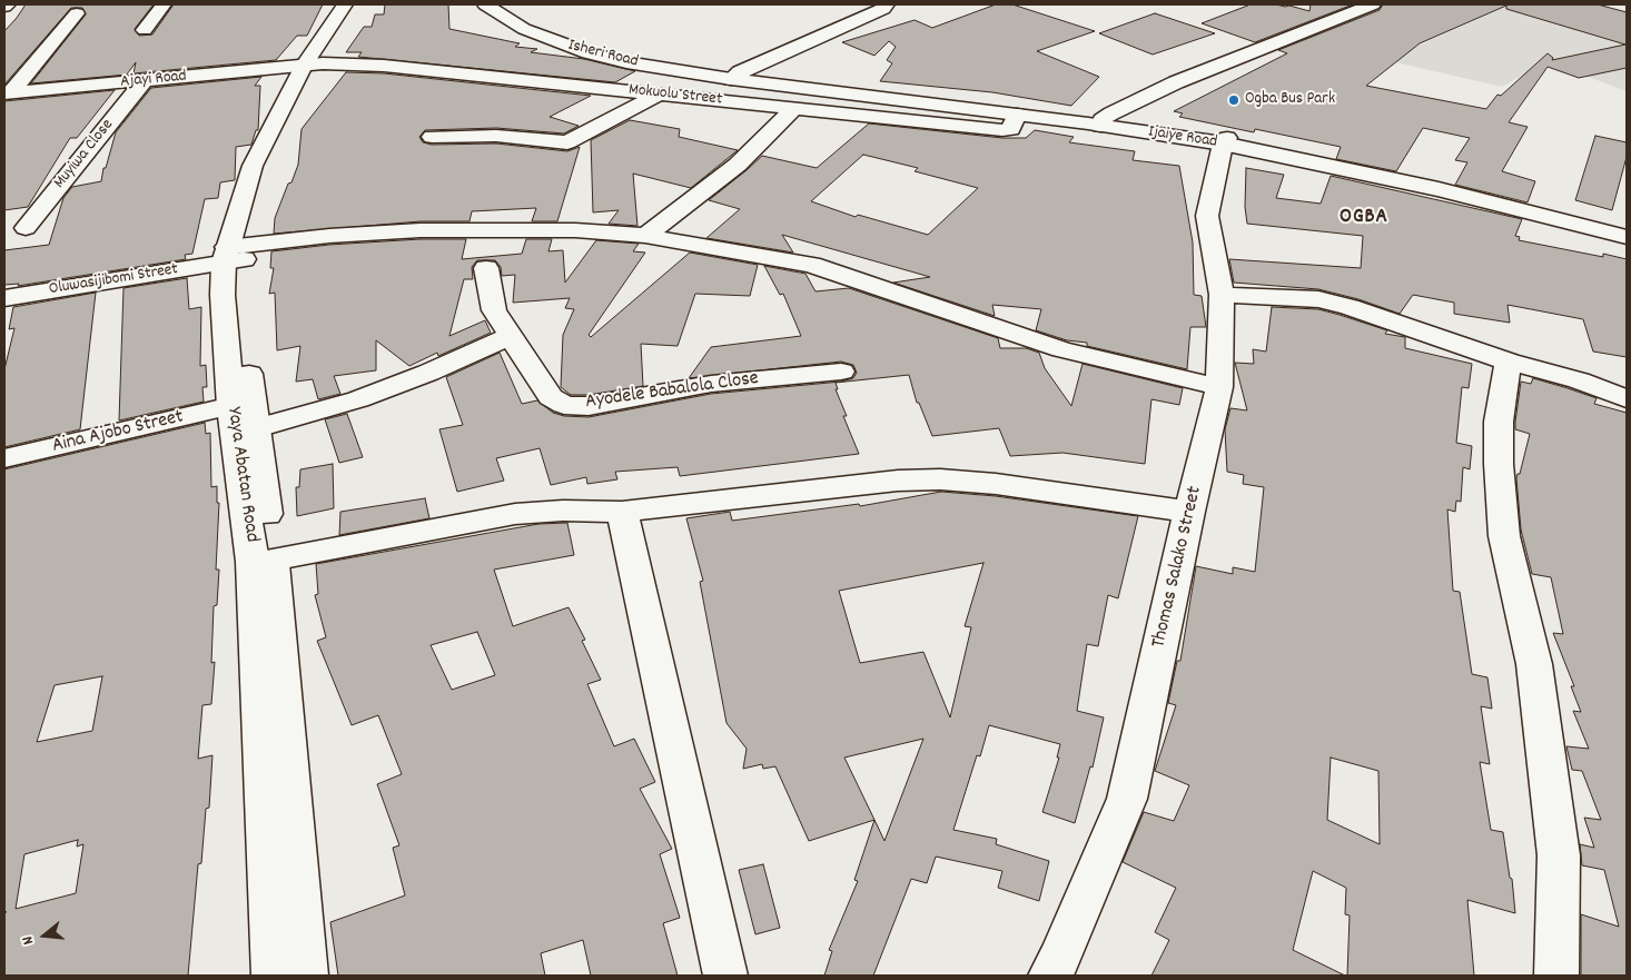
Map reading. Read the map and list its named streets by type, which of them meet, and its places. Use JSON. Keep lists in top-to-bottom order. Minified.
{"streets":{"street":["Isheri Road","Ajayi Road","Mokuolu Street","Ijaiye Road","Muyiwa Close","Oluwasijibomi Street","Ayodele Babalola Close","Aina Ajobo Street","Yaya Abatan Road","Thomas Salako Street"]},"crossings":[["Isheri Road","Ijaiye Road"],["Ajayi Road","Mokuolu Street"],["Ajayi Road","Muyiwa Close"],["Ajayi Road","Yaya Abatan Road"],["Mokuolu Street","Ijaiye Road"],["Mokuolu Street","Yaya Abatan Road"],["Ijaiye Road","Thomas Salako Street"],["Oluwasijibomi Street","Yaya Abatan Road"],["Oluwasijibomi Street","Thomas Salako Street"],["Ayodele Babalola Close","Aina Ajobo Street"],["Aina Ajobo Street","Yaya Abatan Road"]],"districts":["OGBA"],"places":["Ogba Bus Park"],"north":"left"}
